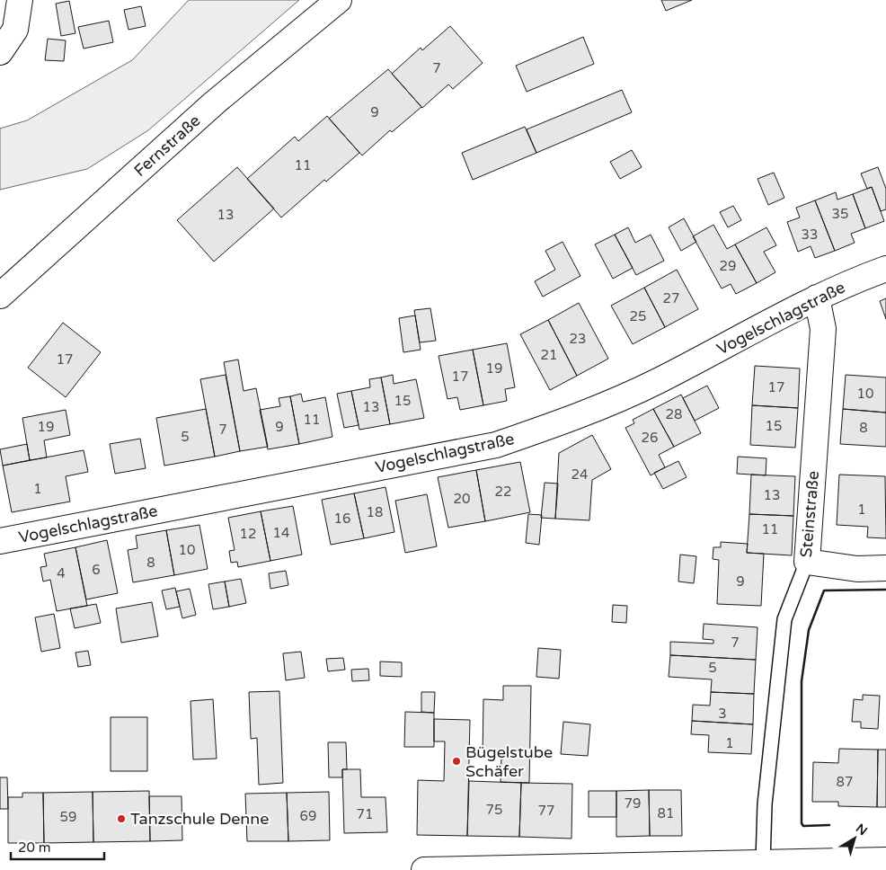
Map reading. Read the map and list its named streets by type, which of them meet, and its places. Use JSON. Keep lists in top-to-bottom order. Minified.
{"streets":{"street":["Fernstraße","Vogelschlagstraße","Steinstraße"]},"crossings":[["Vogelschlagstraße","Steinstraße"]],"places":["Bügelstube Schäfer","Tanzschule Denne"],"house_numbers":["7","9","11","35","13","33","29","27","25","23","21","17","19","17","17","10","15","13","28","11","15","19","9","8","7","5","26","24","1","22","13","20","1","18","16","11","14","12","10","8","6","4","9","7","5","3","1","87","79","75","77","81","71","69","59"],"scale_bar":"20 m","north":"top right"}
